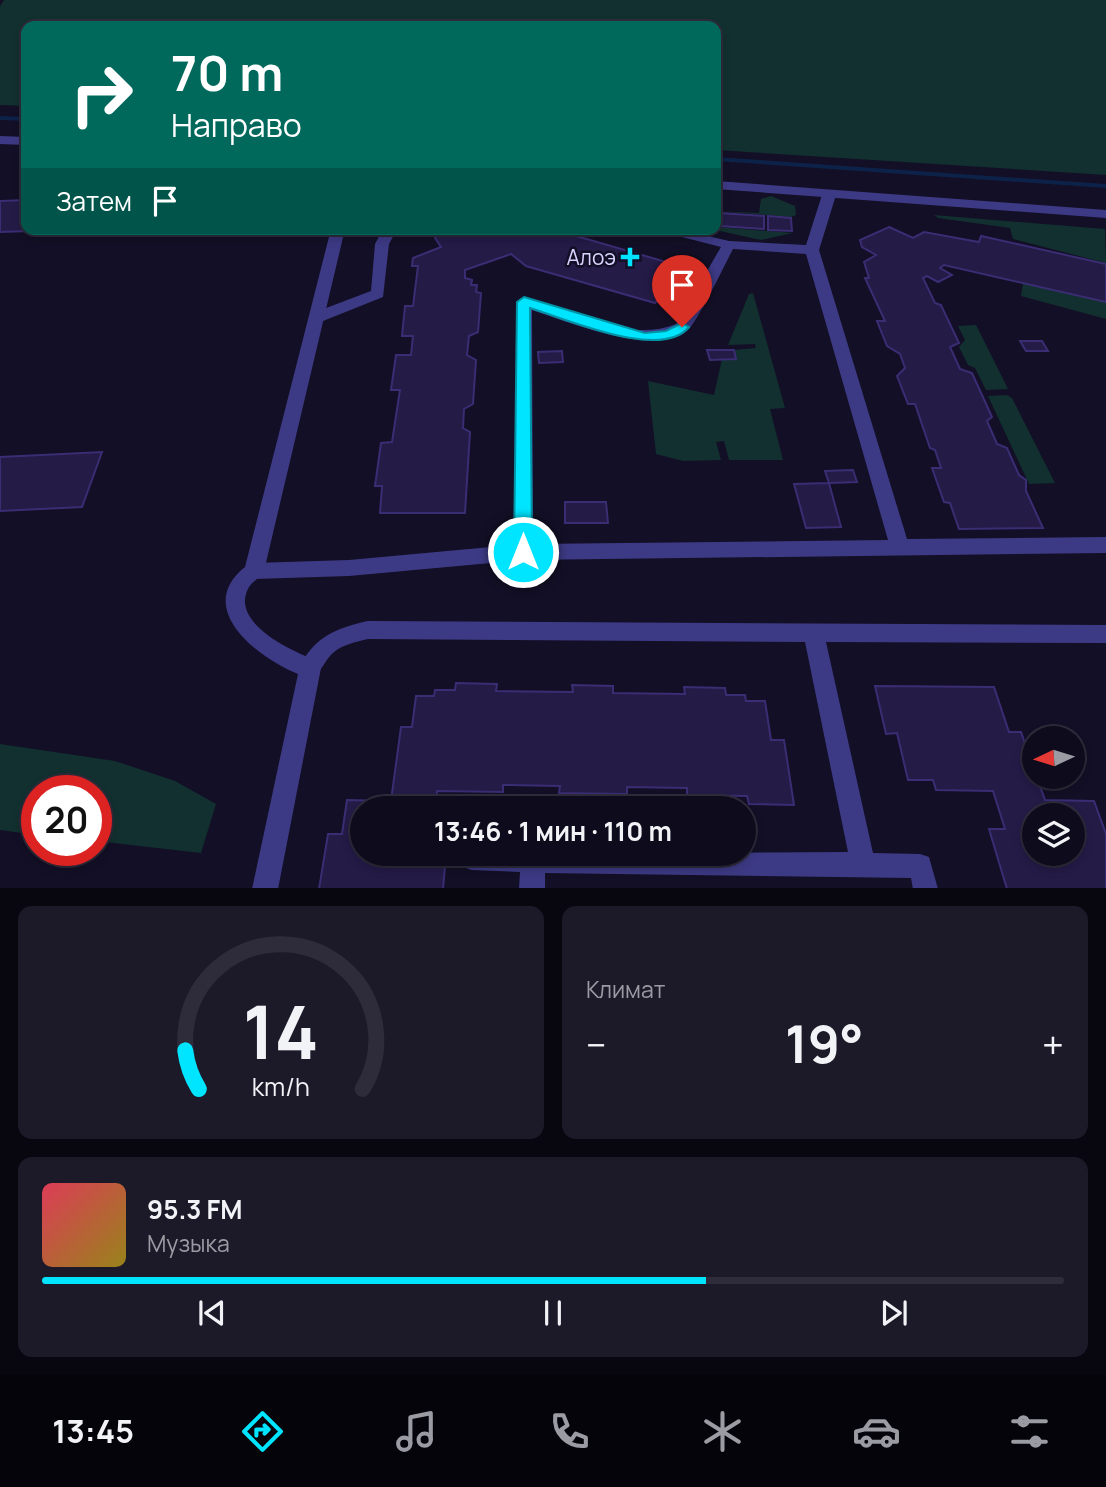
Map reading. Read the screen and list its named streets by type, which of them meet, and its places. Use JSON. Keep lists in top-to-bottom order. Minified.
{"places":{"health":["Алоэ"]},"north":"left","page":{"turn":["70 m","Направо"],"then":"Затем","limit":"20","trip":"13:46 · 1 мин · 110 m","tile":"Климат","heat":["−","19°","+"],"song":["95.3 FM","Музыка"],"tabs":"13:45","gauge":["14","km/h"]}}
